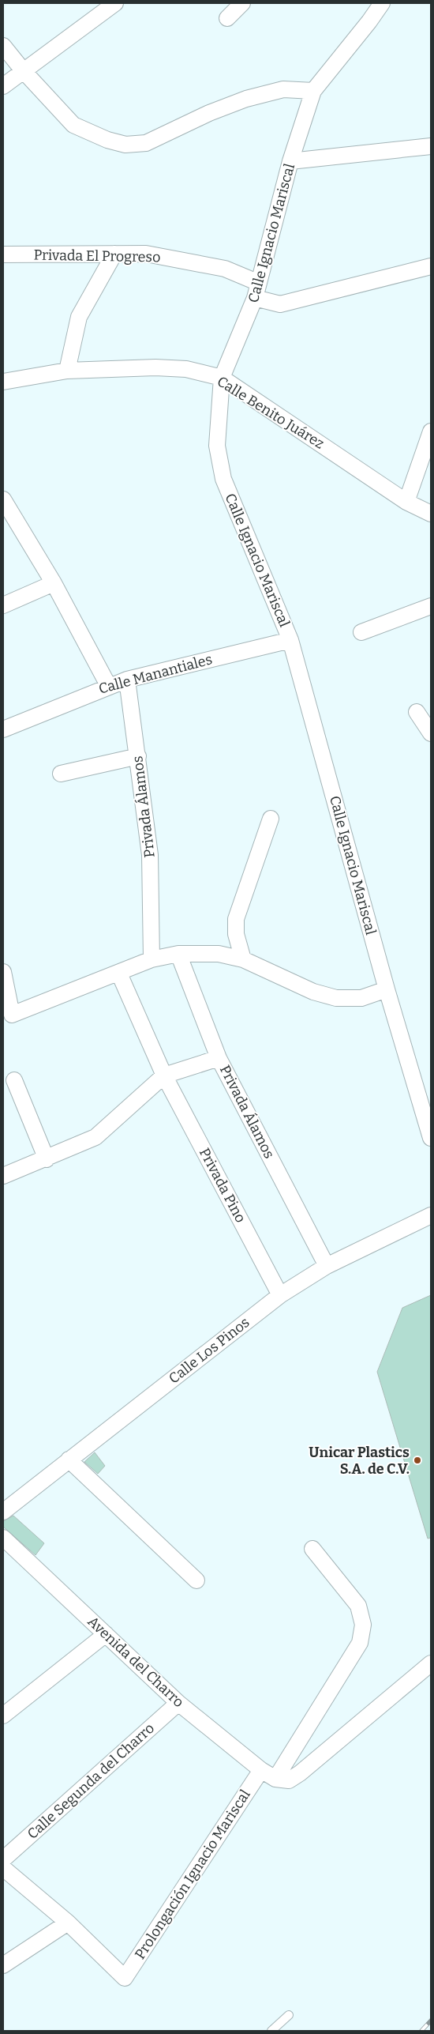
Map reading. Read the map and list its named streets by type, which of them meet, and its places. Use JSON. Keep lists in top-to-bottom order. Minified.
{"streets":{"street":["Calle Ignacio Mariscal","Privada El Progreso","Calle Benito Juárez","Calle Manantiales","Privada Álamos","Privada Pino","Calle Los Pinos","Avenida del Charro","Calle Segunda del Charro","Prolongación Ignacio Mariscal"]},"crossings":[["Calle Ignacio Mariscal","Privada El Progreso"],["Calle Ignacio Mariscal","Calle Benito Juárez"],["Calle Ignacio Mariscal","Calle Manantiales"],["Calle Manantiales","Privada Álamos"],["Privada Álamos","Calle Los Pinos"],["Privada Pino","Calle Los Pinos"],["Avenida del Charro","Calle Segunda del Charro"],["Avenida del Charro","Prolongación Ignacio Mariscal"]],"places":["Unicar Plastics S.A. de C.V."]}
